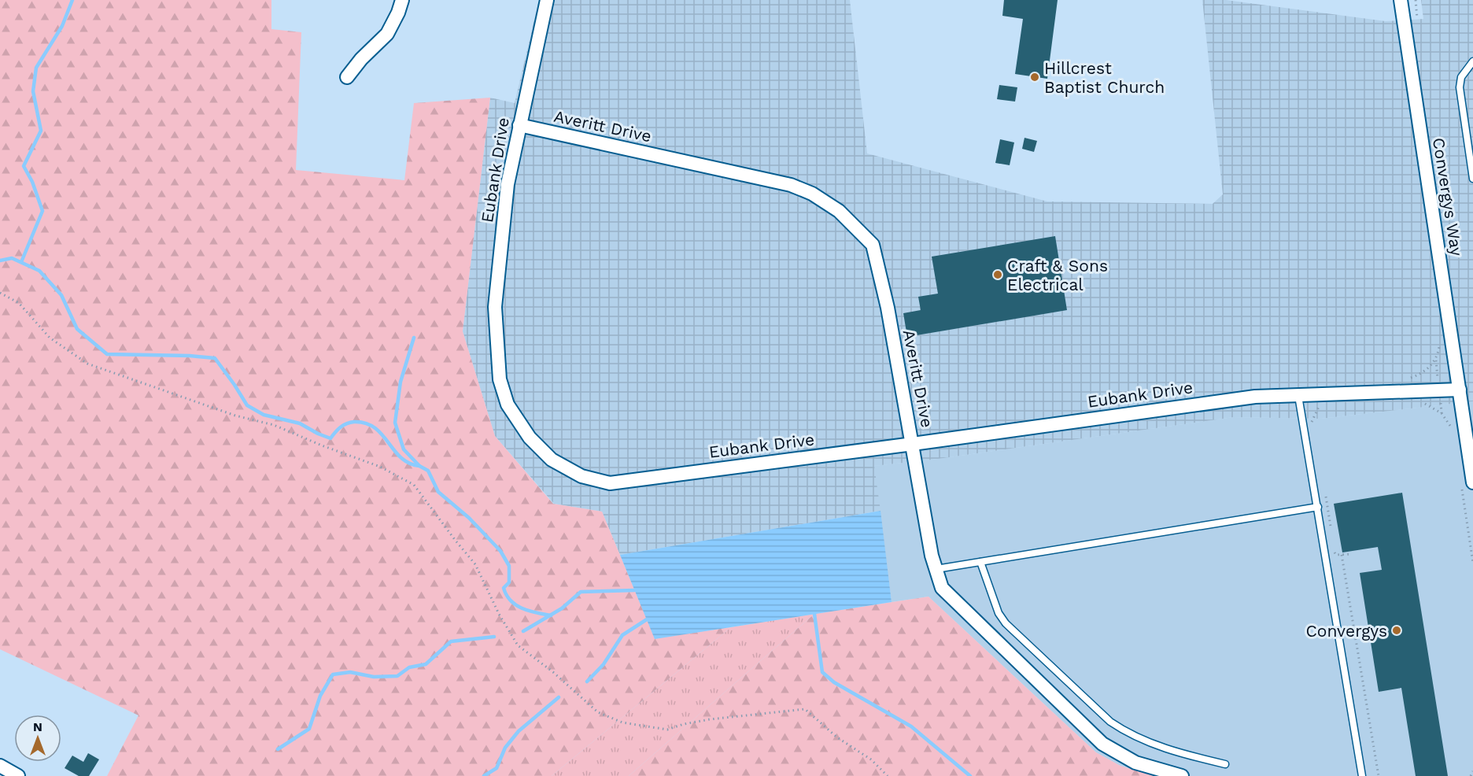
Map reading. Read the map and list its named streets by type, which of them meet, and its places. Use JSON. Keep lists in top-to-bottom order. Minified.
{"streets":{"street":["Averitt Drive","Eubank Drive","Convergys Way"]},"crossings":[["Averitt Drive","Eubank Drive"],["Eubank Drive","Convergys Way"]],"places":["Hillcrest Baptist Church","Craft & Sons Electrical","Convergys"],"north":"top"}
